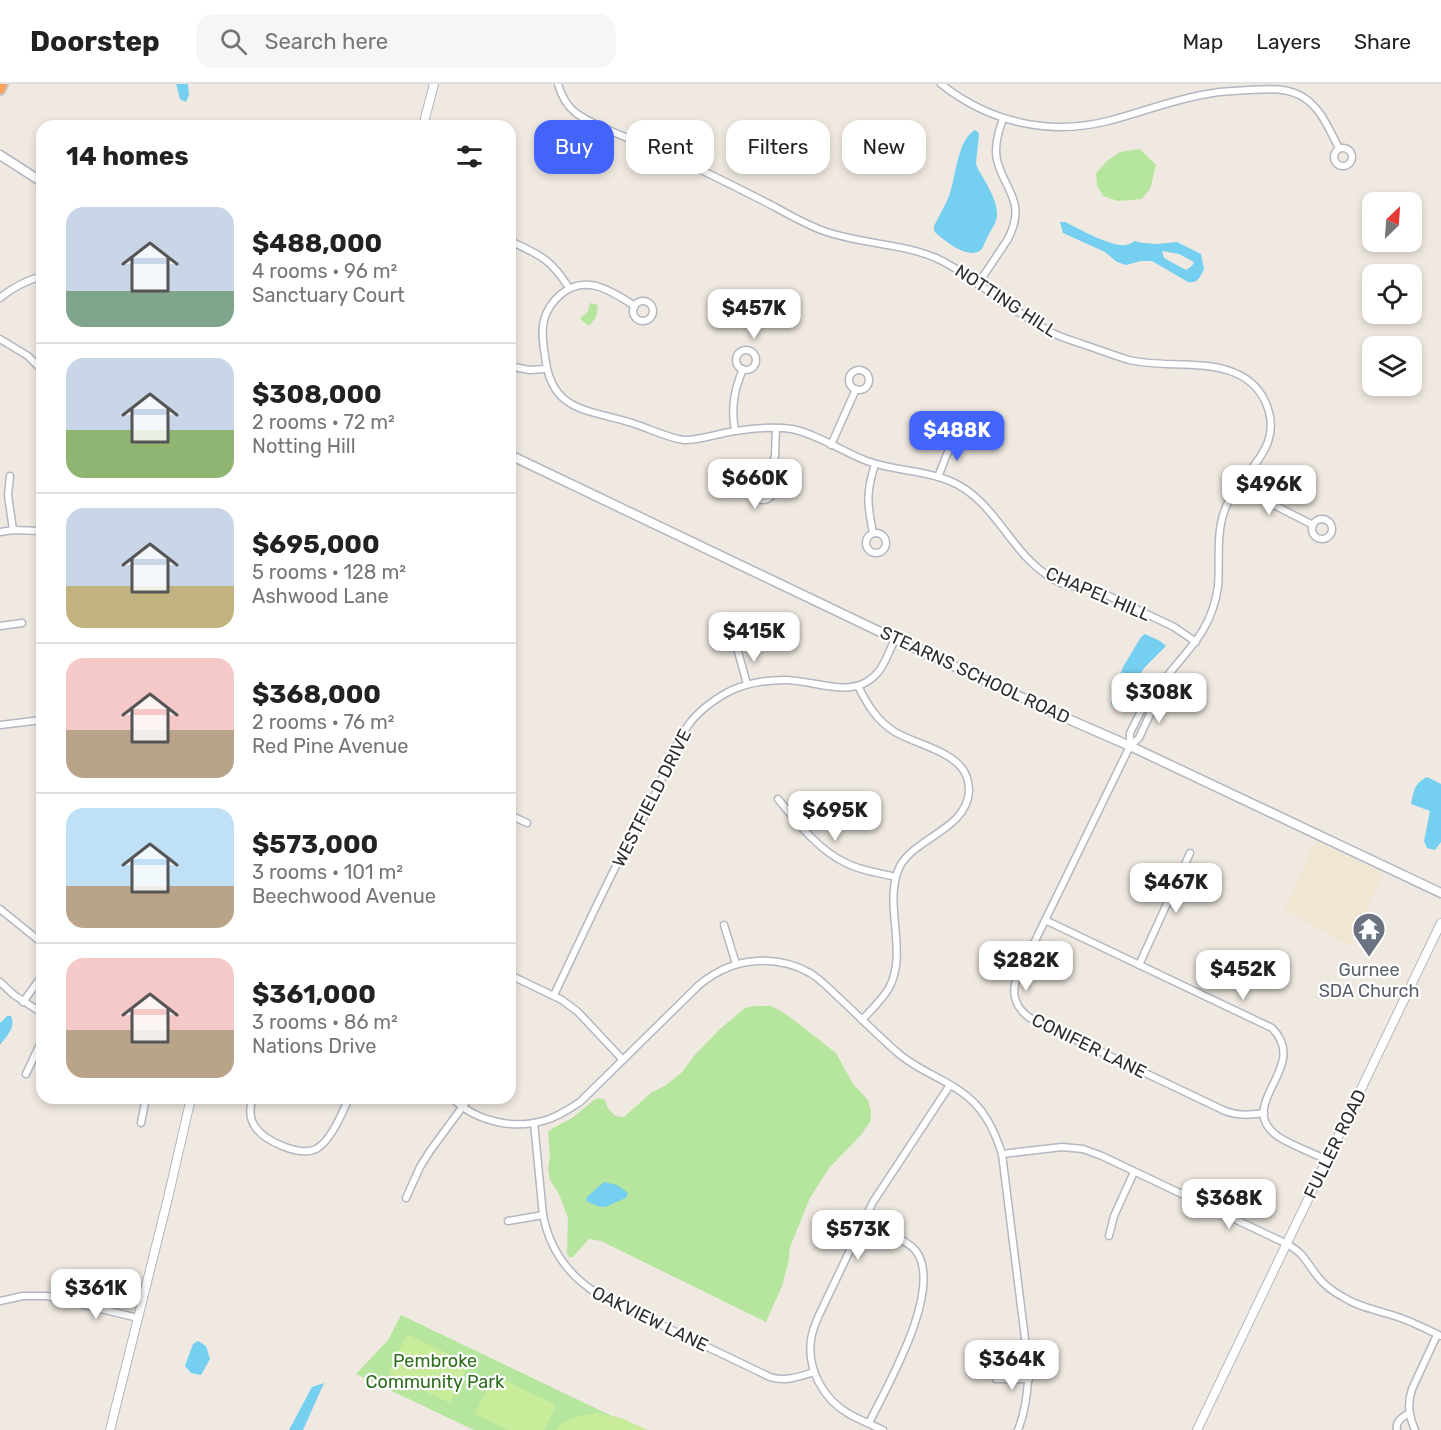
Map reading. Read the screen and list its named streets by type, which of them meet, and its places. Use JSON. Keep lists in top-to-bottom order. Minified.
{"streets":{"main road":["STEARNS SCHOOL ROAD"],"street":["NOTTING HILL","CHAPEL HILL","WESTFIELD DRIVE","CONIFER LANE","FULLER ROAD","OAKVIEW LANE"]},"crossings":[["NOTTING HILL","CHAPEL HILL"],["NOTTING HILL","STEARNS SCHOOL ROAD"],["NOTTING HILL","CONIFER LANE"],["STEARNS SCHOOL ROAD","CONIFER LANE"]],"parks":["Pembroke Community Park"],"places":{"temple":["Gurnee SDA Church"]},"north":"top right","page":{"header":"Doorstep","search":"Search here","nav":["Map","Layers","Share"],"chip":["Buy","Rent","Filters","New"],"heading":"14 homes","list":[{"name":"$488,000","note":"4 rooms · 96 m² · Sanctuary Court"},{"name":"$308,000","note":"2 rooms · 72 m² · Notting Hill"},{"name":"$695,000","note":"5 rooms · 128 m² · Ashwood Lane"},{"name":"$368,000","note":"2 rooms · 76 m² · Red Pine Avenue"},{"name":"$573,000","note":"3 rooms · 101 m² · Beechwood Avenue"},{"name":"$361,000","note":"3 rooms · 86 m² · Nations Drive"}],"price":["$457K","$488K","$660K","$496K","$415K","$308K","$695K","$467K","$282K","$452K","$368K","$573K","$361K","$364K"]}}
